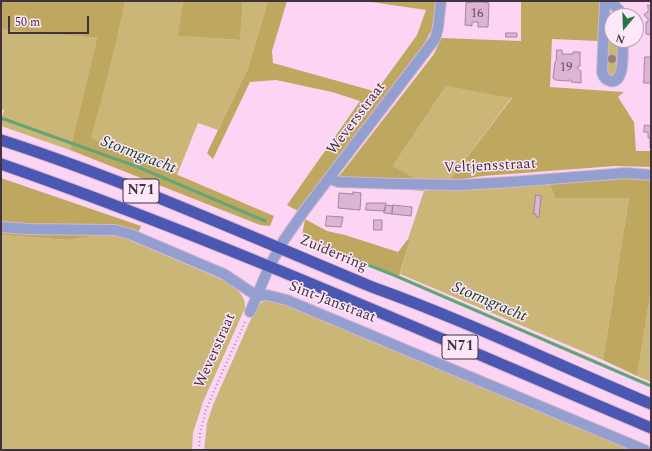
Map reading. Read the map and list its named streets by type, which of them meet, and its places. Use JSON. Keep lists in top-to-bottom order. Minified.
{"streets":{"highway":["N71","Zuiderring"],"street":["Weversstraat","Veltjensstraat","Sint-Janstraat","Weverstraat"]},"crossings":[["Weversstraat","Veltjensstraat"],["Weversstraat","N71"],["Weversstraat","Zuiderring"],["Weversstraat","Weverstraat"],["N71","Weverstraat"],["Sint-Janstraat","Weverstraat"]],"water":["Stormgracht"],"house_numbers":["16","19"],"scale_bar":"50 m","north":"bottom"}
